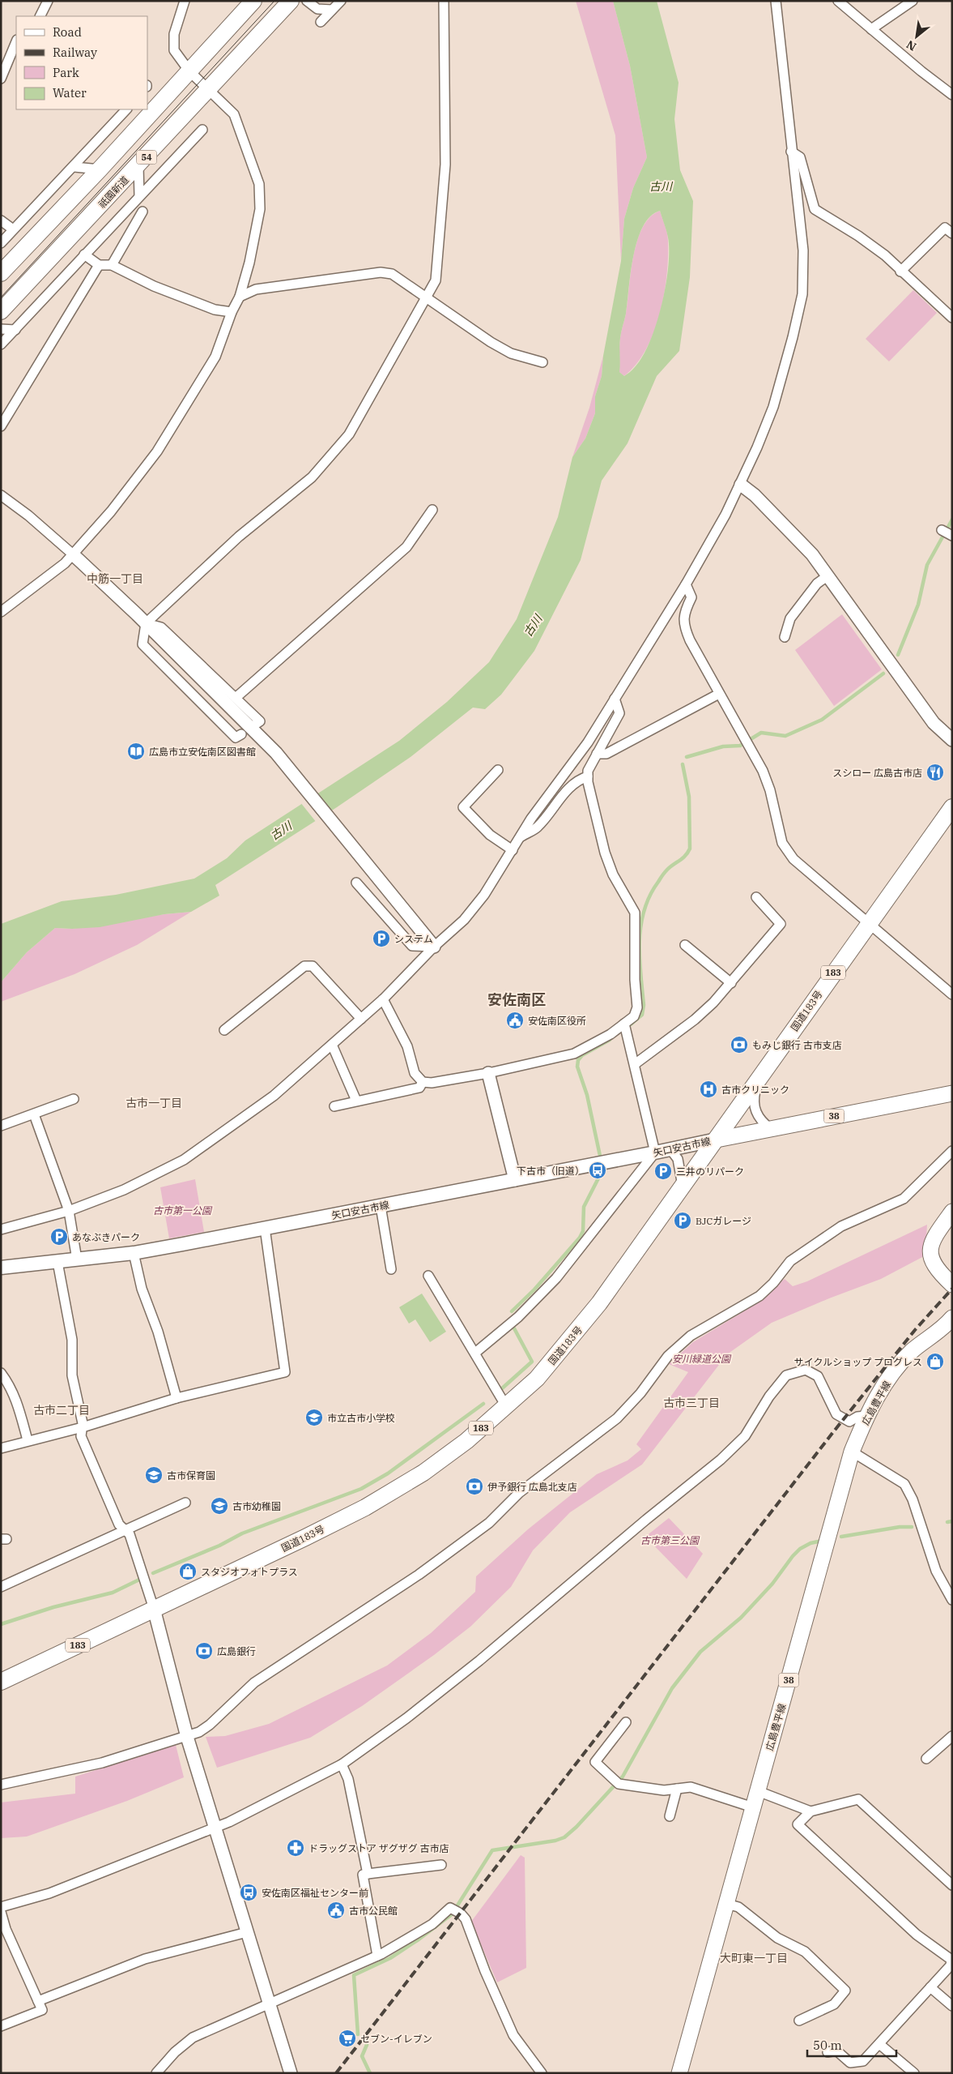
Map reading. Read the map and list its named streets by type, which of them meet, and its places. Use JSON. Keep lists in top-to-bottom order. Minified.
{"streets":{"highway":["54","祇園新道","183","国道183号"],"main road":["38","矢口安古市線","広島豊平線"]},"crossings":[["国道183号","38"],["国道183号","矢口安古市線"],["38","矢口安古市線"]],"districts":["中筋一丁目","安佐南区","古市一丁目","古市三丁目","古市二丁目","大町東一丁目"],"water":["古川"],"parks":["古市第一公園","安川緑道公園","古市第三公園"],"places":{"library":["広島市立安佐南区図書館"],"restaurant":["スシロー 広島古市店"],"parking":["システム","三井のリパーク","BJCガレージ","あなぶきパーク"],"public building":["安佐南区役所","古市公民館"],"bank":["もみじ銀行 古市支店","伊予銀行 広島北支店","広島銀行"],"hospital":["古市クリニック"],"bus stop":["下古市（旧道）","安佐南区福祉センター前"],"shop":["サイクルショップ プログレス","スタジオフォトプラス"],"school or university":["市立古市小学校","古市保育園","古市幼稚園"],"pharmacy":["ドラッグストア ザグザグ 古市店"],"supermarket":["セブン-イレブン"]},"legend":["Road","Railway","Park","Water"],"scale_bar":"50 m","north":"bottom left"}
